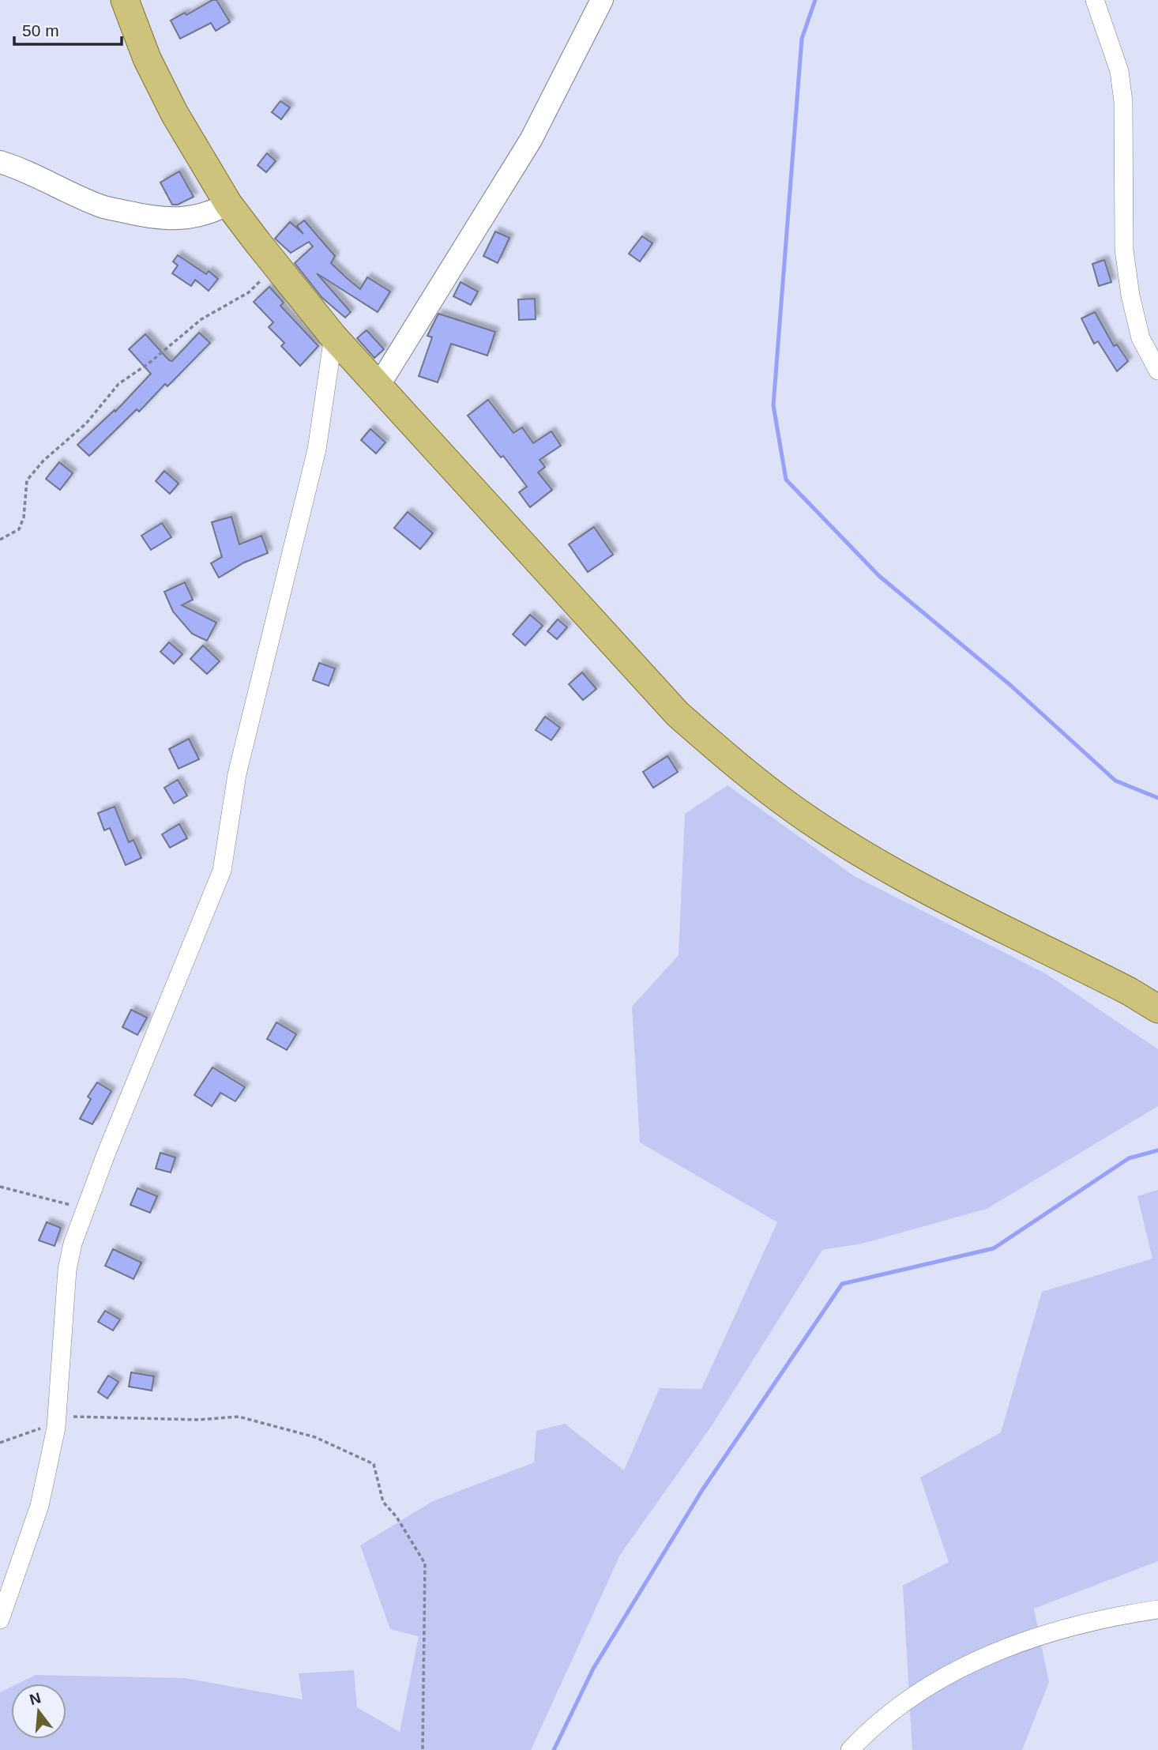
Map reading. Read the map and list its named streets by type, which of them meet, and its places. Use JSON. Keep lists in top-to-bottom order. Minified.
{"scale_bar":"50 m","north":"top"}
